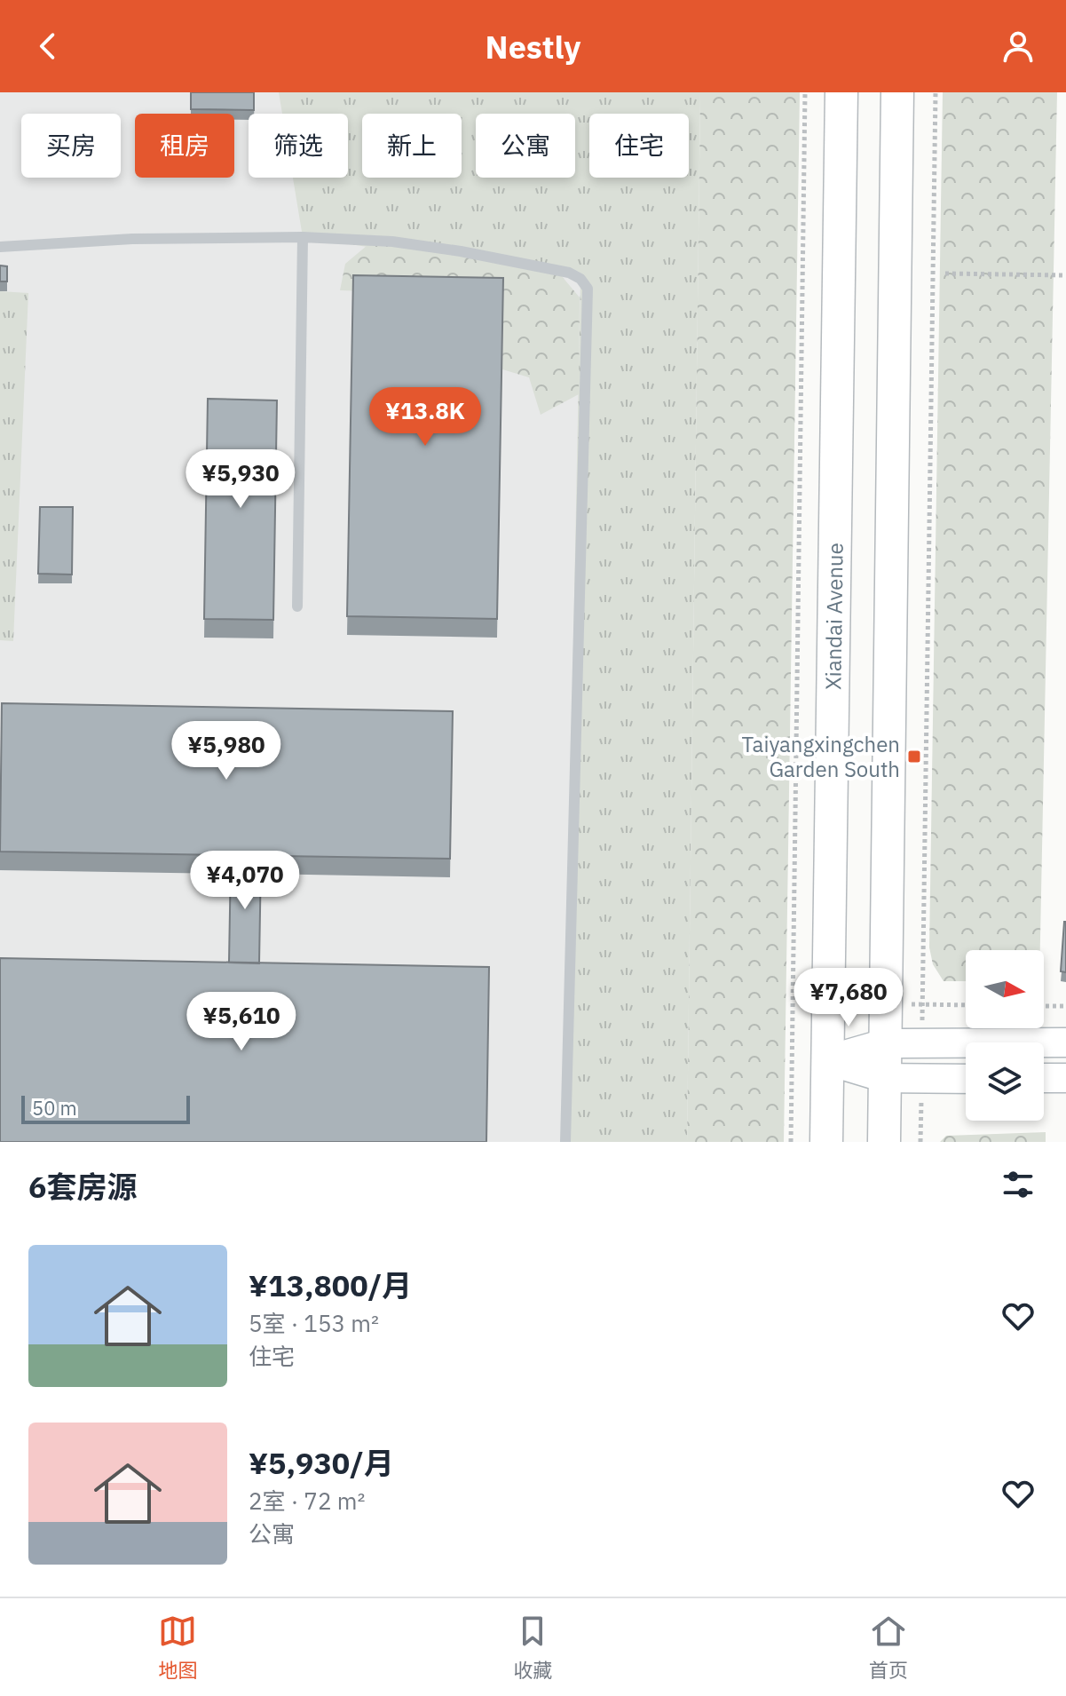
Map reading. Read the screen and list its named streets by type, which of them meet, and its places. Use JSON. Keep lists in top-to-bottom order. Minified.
{"streets":{"main road":["Xiandai Avenue"]},"places":{"transit":["Taiyangxingchen Garden South"]},"scale_bar":"50 m","north":"right","page":{"header":"Nestly","chip":["买房","租房","筛选","新上","公寓","住宅"],"price":["¥13.8K","¥5,930","¥5,980","¥4,070","¥7,680","¥5,610"],"scale":"50 m","heading":"6套房源","list":[{"name":"¥13,800/月","note":"5室 · 153 m² · 住宅"},{"name":"¥5,930/月","note":"2室 · 72 m² · 公寓"}],"tabs":["地图","收藏","首页"]}}
